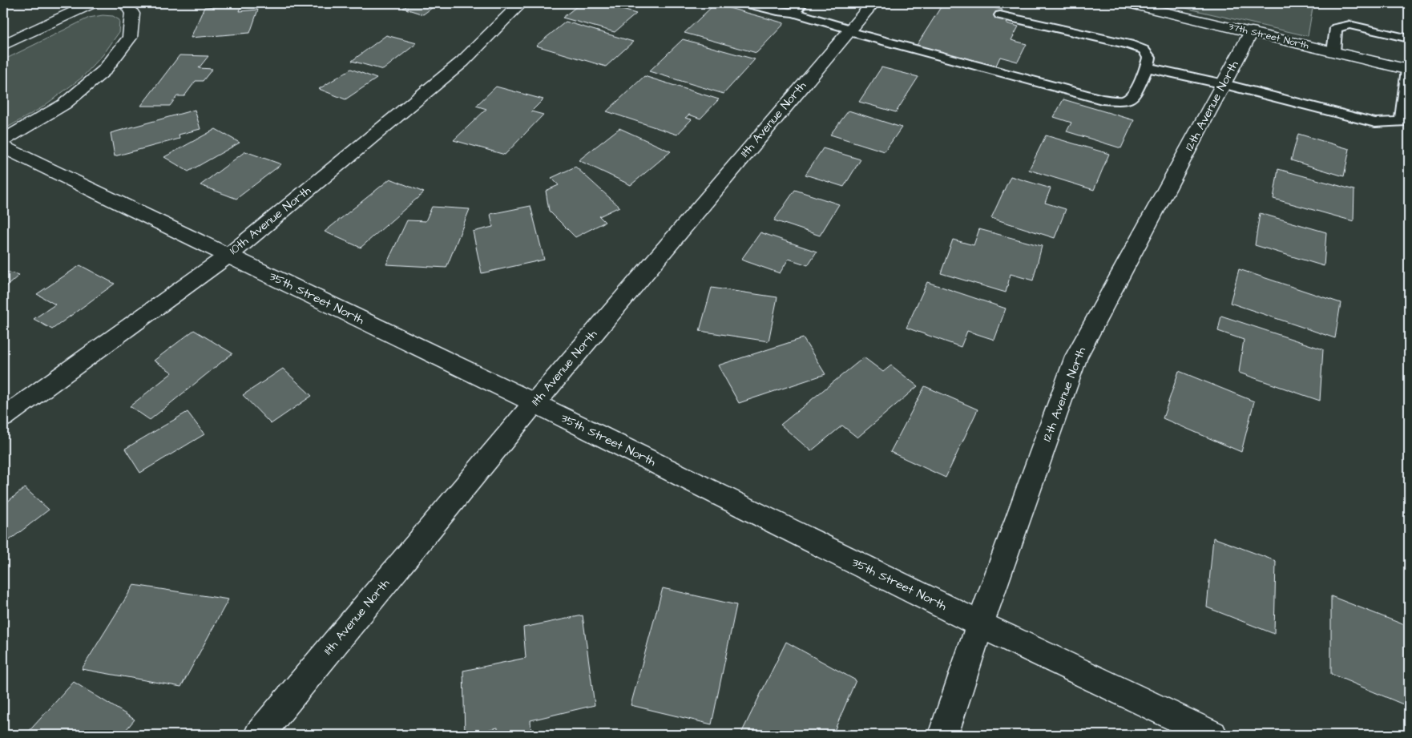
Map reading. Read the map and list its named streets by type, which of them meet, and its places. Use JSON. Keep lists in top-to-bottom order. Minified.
{"streets":{"street":["37th Street North","12th Avenue North","11th Avenue North","10th Avenue North","35th Street North"]},"crossings":[["37th Street North","12th Avenue North"],["12th Avenue North","35th Street North"],["11th Avenue North","35th Street North"],["10th Avenue North","35th Street North"]]}
